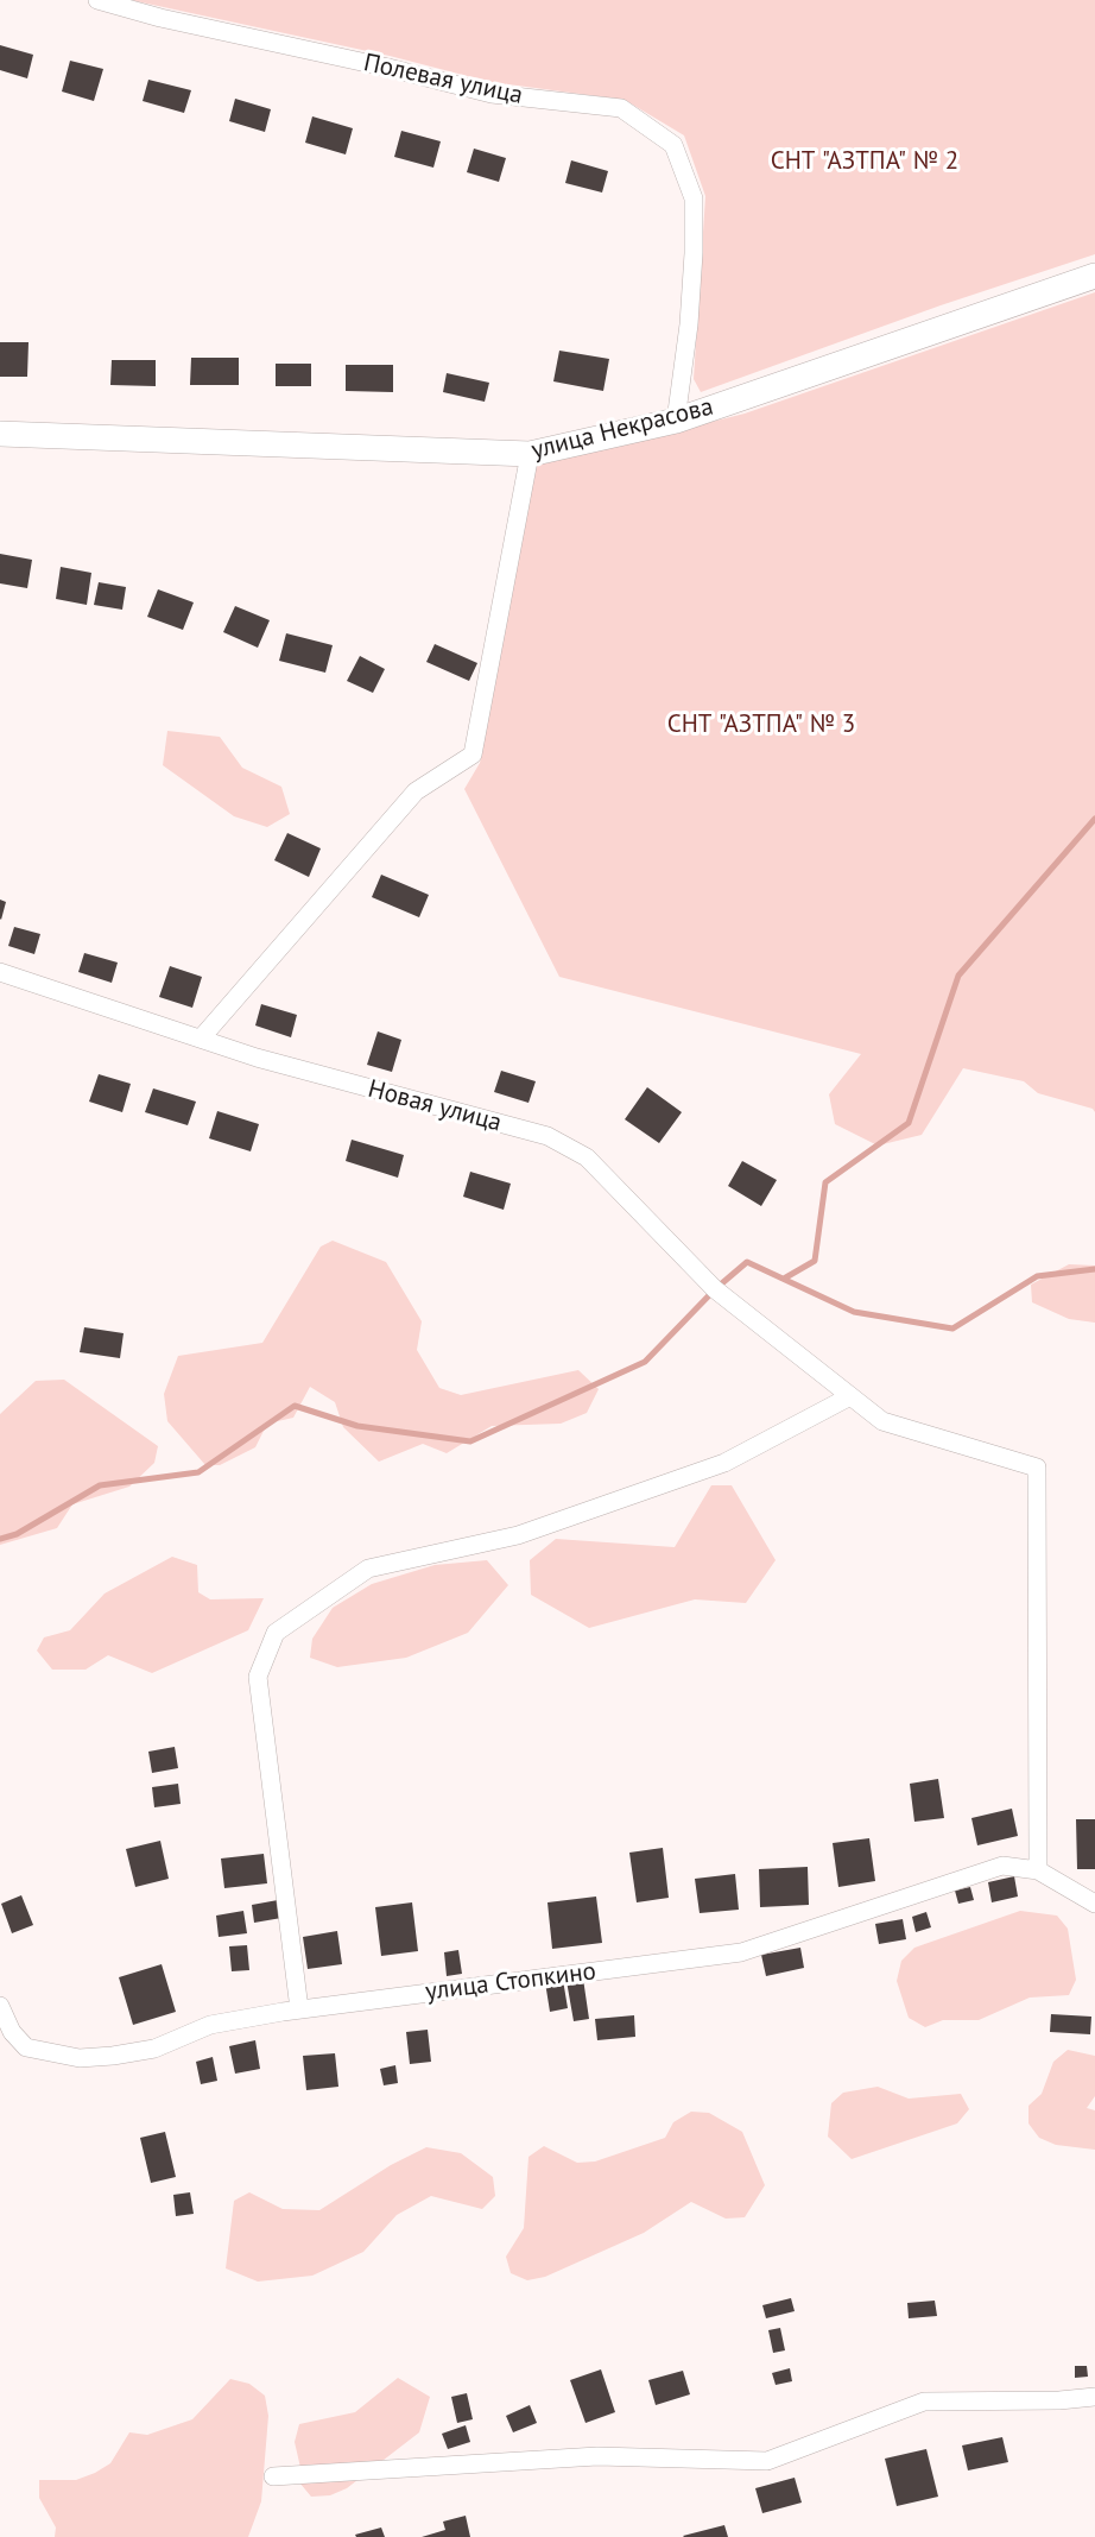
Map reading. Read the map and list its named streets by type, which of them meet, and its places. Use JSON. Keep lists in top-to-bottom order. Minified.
{"streets":{"main road":["улица Некрасова"],"street":["Полевая улица","Новая улица","улица Стопкино"]},"crossings":[["Полевая улица","улица Некрасова"],["Новая улица","улица Стопкино"]],"parks":["СНТ \"АЗТПА\" № 2","СНТ \"АЗТПА\" № 3"]}
